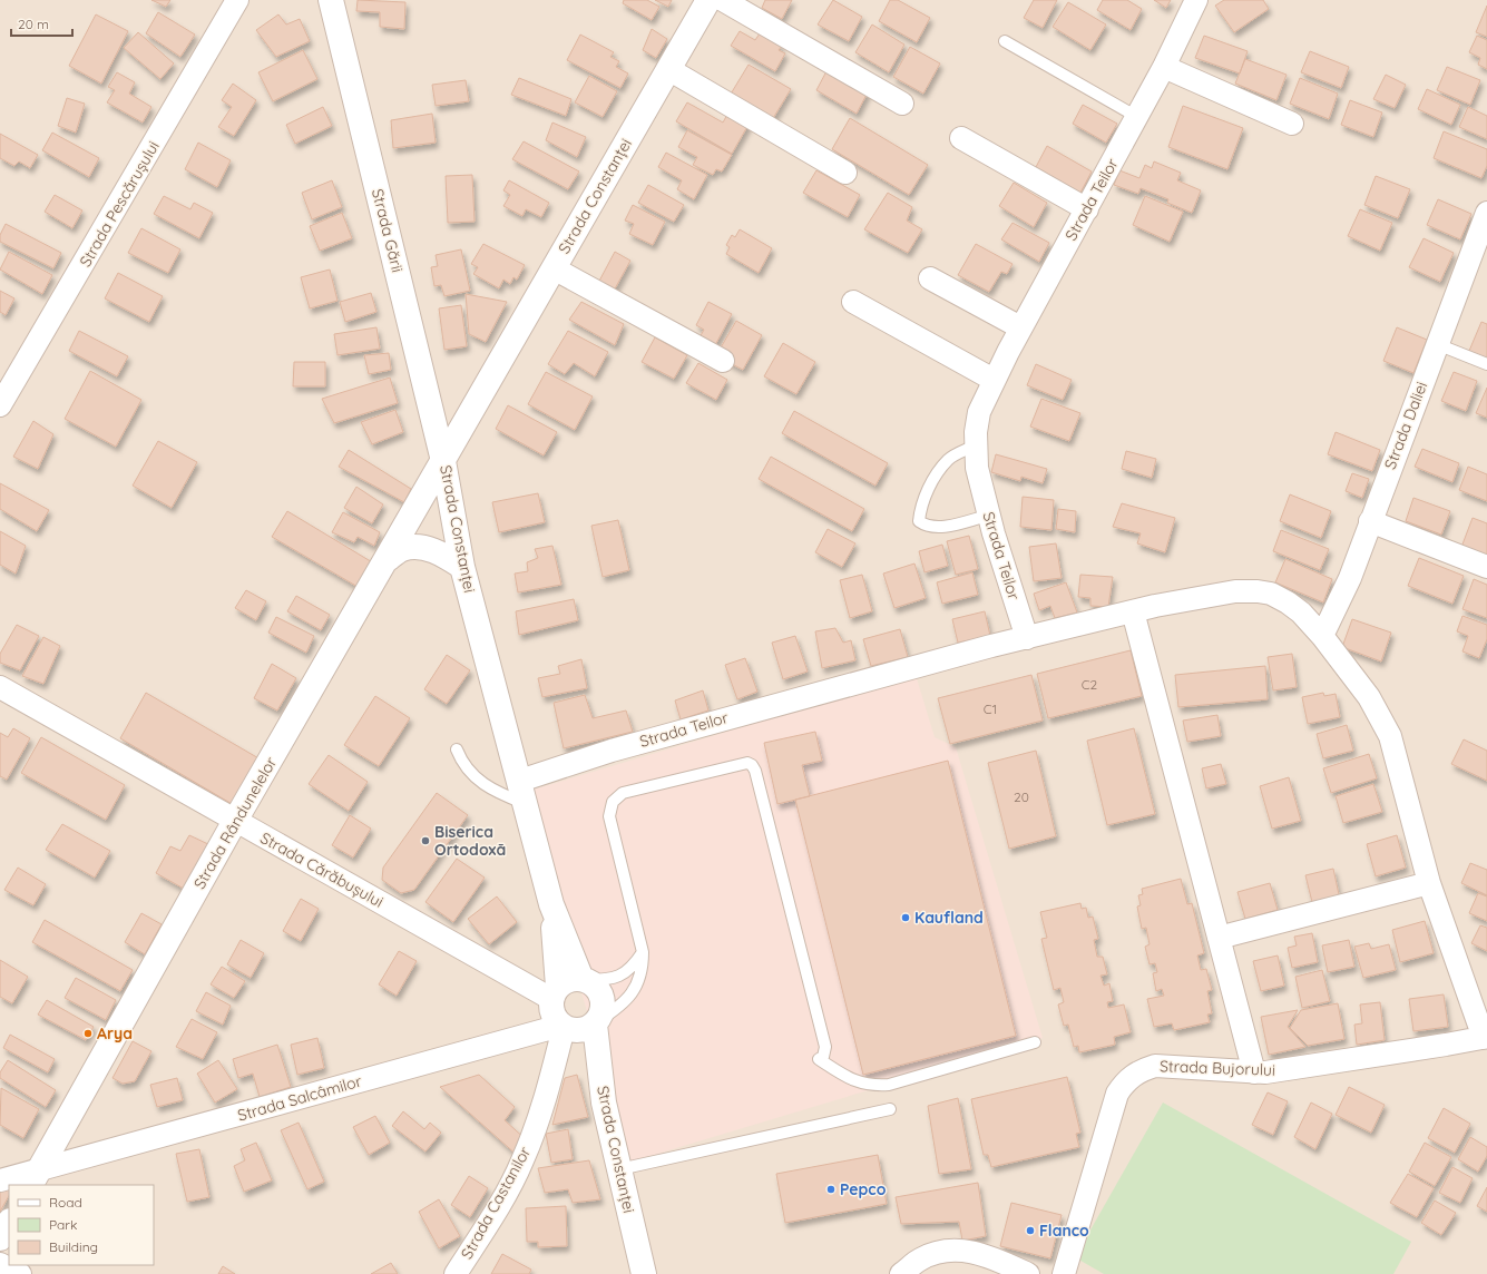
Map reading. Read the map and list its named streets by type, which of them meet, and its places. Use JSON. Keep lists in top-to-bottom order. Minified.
{"streets":{"street":["Strada Constanței","Strada Teilor","Strada Pescărușului","Strada Gării","Strada Daliei","Strada Rândunelelor","Strada Cărăbușului","Strada Bujorului","Strada Salcâmilor","Strada Castanilor"]},"crossings":[["Strada Constanței","Strada Teilor"],["Strada Constanței","Strada Gării"],["Strada Constanței","Strada Rândunelelor"],["Strada Constanței","Strada Cărăbușului"],["Strada Constanței","Strada Salcâmilor"],["Strada Constanței","Strada Castanilor"],["Strada Gării","Strada Rândunelelor"],["Strada Rândunelelor","Strada Cărăbușului"],["Strada Rândunelelor","Strada Salcâmilor"],["Strada Cărăbușului","Strada Salcâmilor"],["Strada Cărăbușului","Strada Castanilor"],["Strada Salcâmilor","Strada Castanilor"]],"places":["Biserica Ortodoxă","Kaufland","Arya","Pepco","Flanco"],"house_numbers":["C2","C1","20"],"legend":["Road","Park","Building"],"scale_bar":"20 m"}
